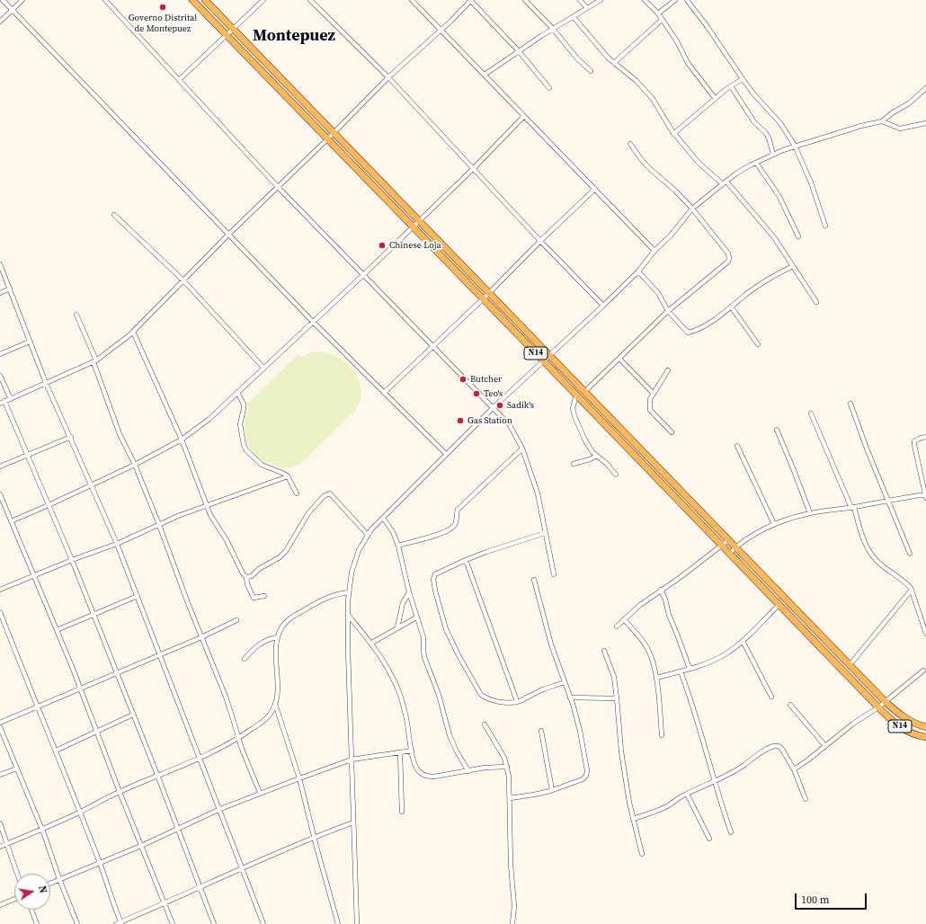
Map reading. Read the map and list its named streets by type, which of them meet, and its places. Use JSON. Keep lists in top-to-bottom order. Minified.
{"streets":{"main road":["N14"]},"districts":["Montepuez"],"places":["Governo Distrital de Montepuez","Chinese Loja","Butcher","Teo's","Sadik's","Gas Station"],"scale_bar":"100 m","north":"right"}
